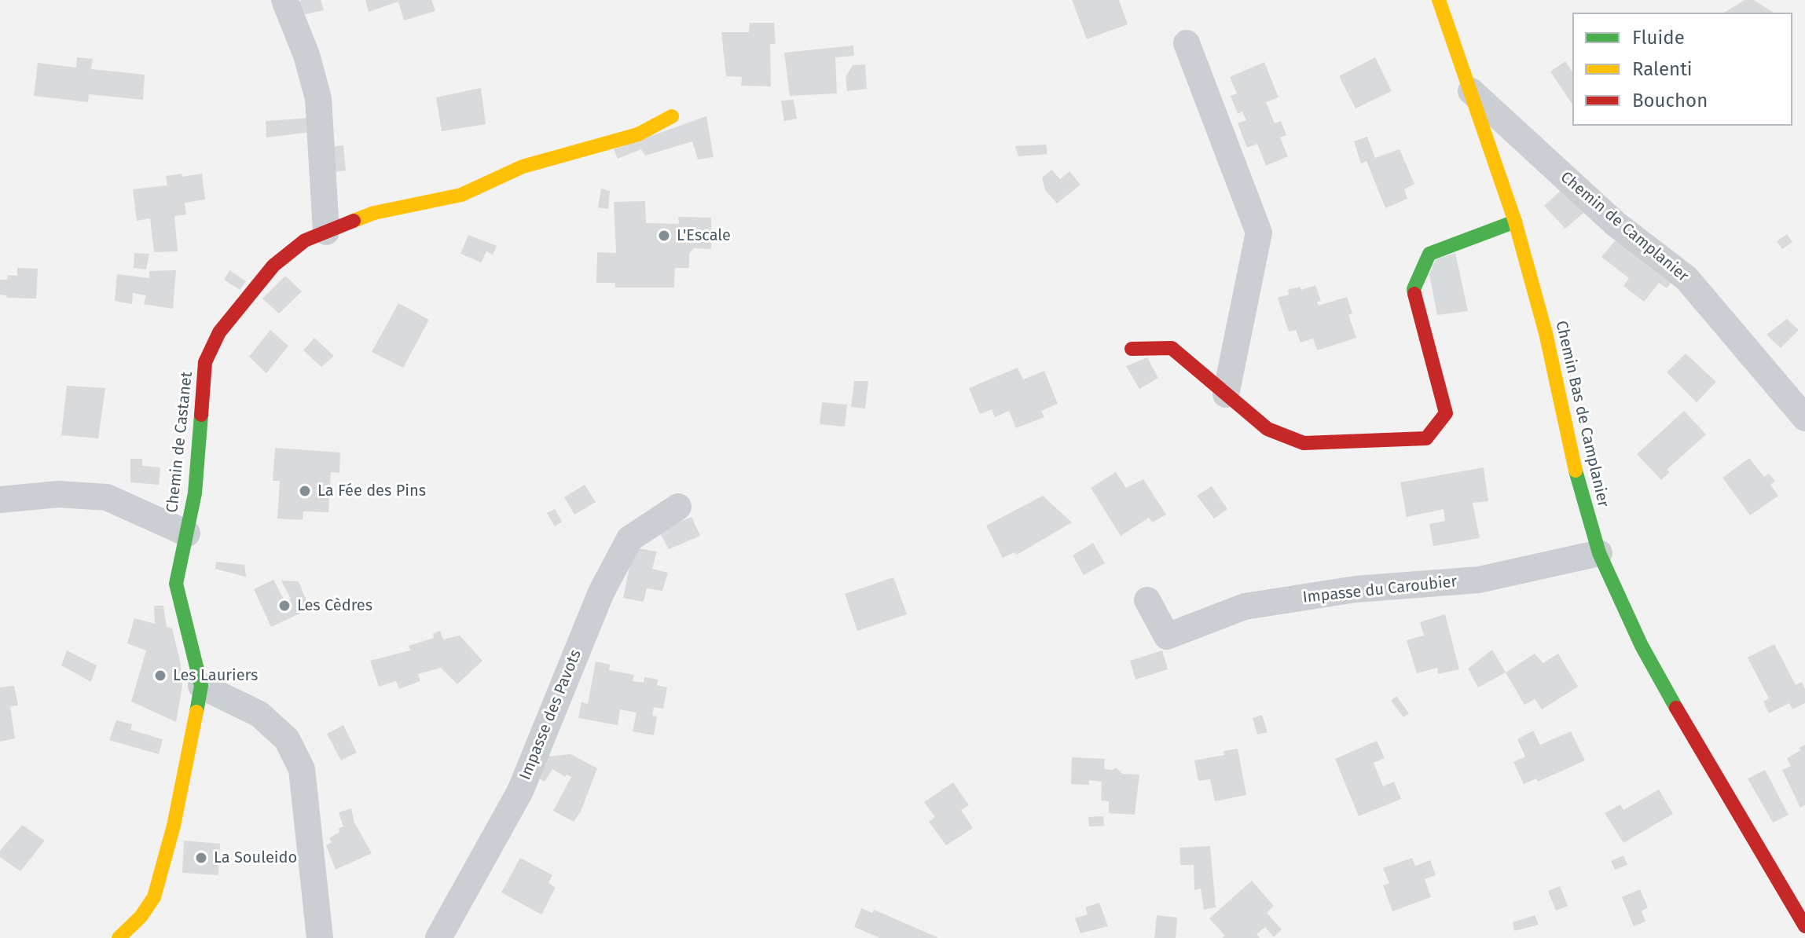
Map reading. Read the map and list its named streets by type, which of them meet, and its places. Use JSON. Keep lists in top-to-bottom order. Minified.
{"streets":{"street":["Chemin de Camplanier","Chemin Bas de Camplanier","Chemin de Castanet","Impasse du Caroubier","Impasse des Pavots"]},"crossings":[["Chemin de Camplanier","Chemin Bas de Camplanier"],["Chemin Bas de Camplanier","Impasse du Caroubier"]],"places":["L'Escale","La Fée des Pins","Les Cèdres","Les Lauriers","La Souleido"],"legend":["Fluide","Ralenti","Bouchon"]}
